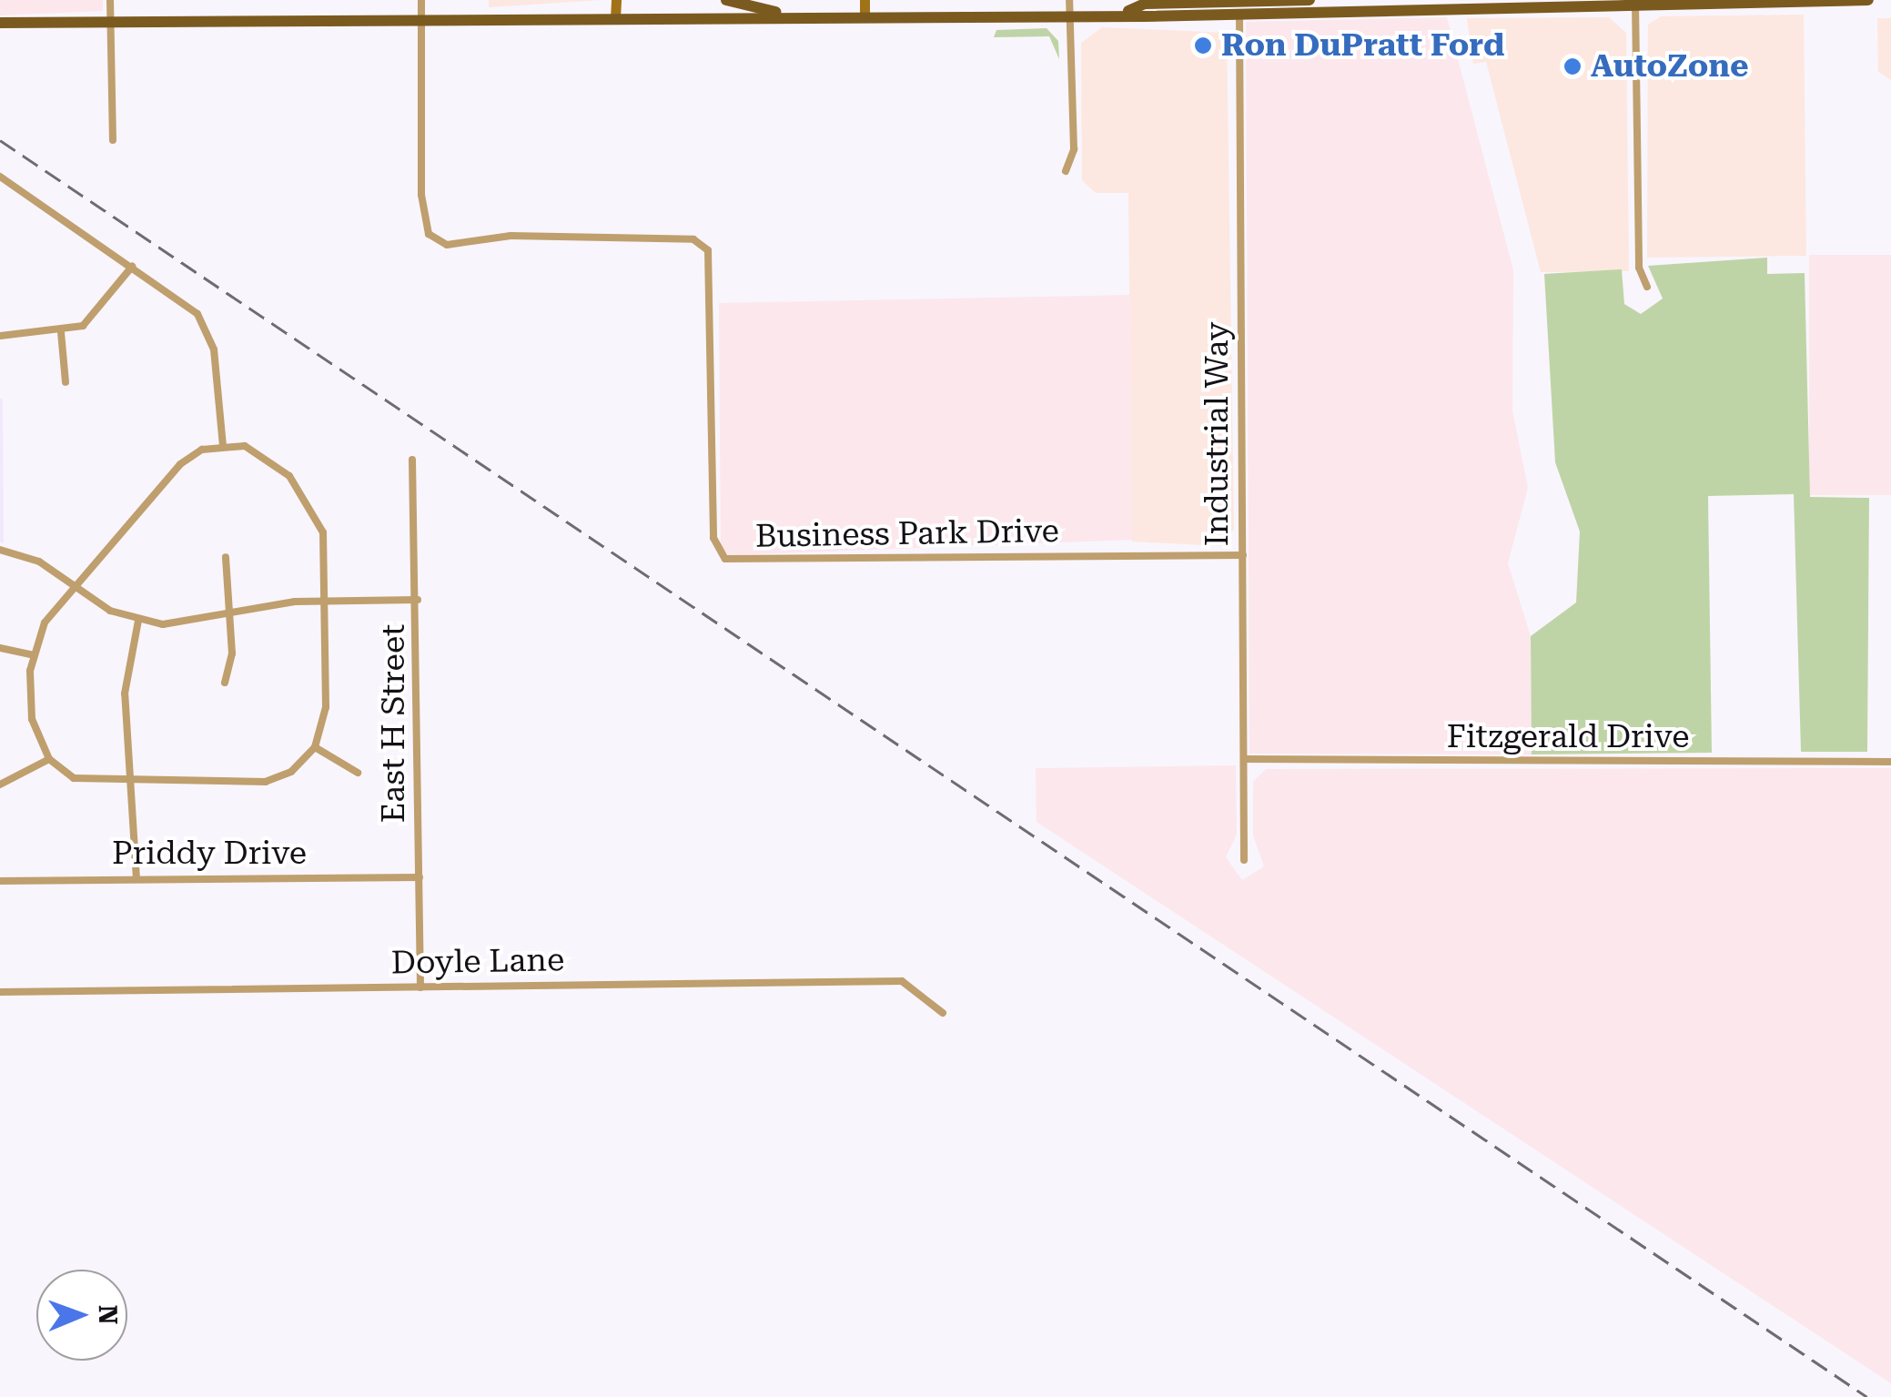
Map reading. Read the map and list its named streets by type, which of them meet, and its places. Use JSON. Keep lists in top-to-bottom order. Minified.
{"streets":{"street":["Industrial Way","Business Park Drive","East H Street","Fitzgerald Drive","Priddy Drive","Doyle Lane"]},"crossings":[["Industrial Way","Business Park Drive"],["Industrial Way","Fitzgerald Drive"],["East H Street","Priddy Drive"],["East H Street","Doyle Lane"]],"places":["Ron DuPratt Ford","AutoZone"],"north":"right"}
